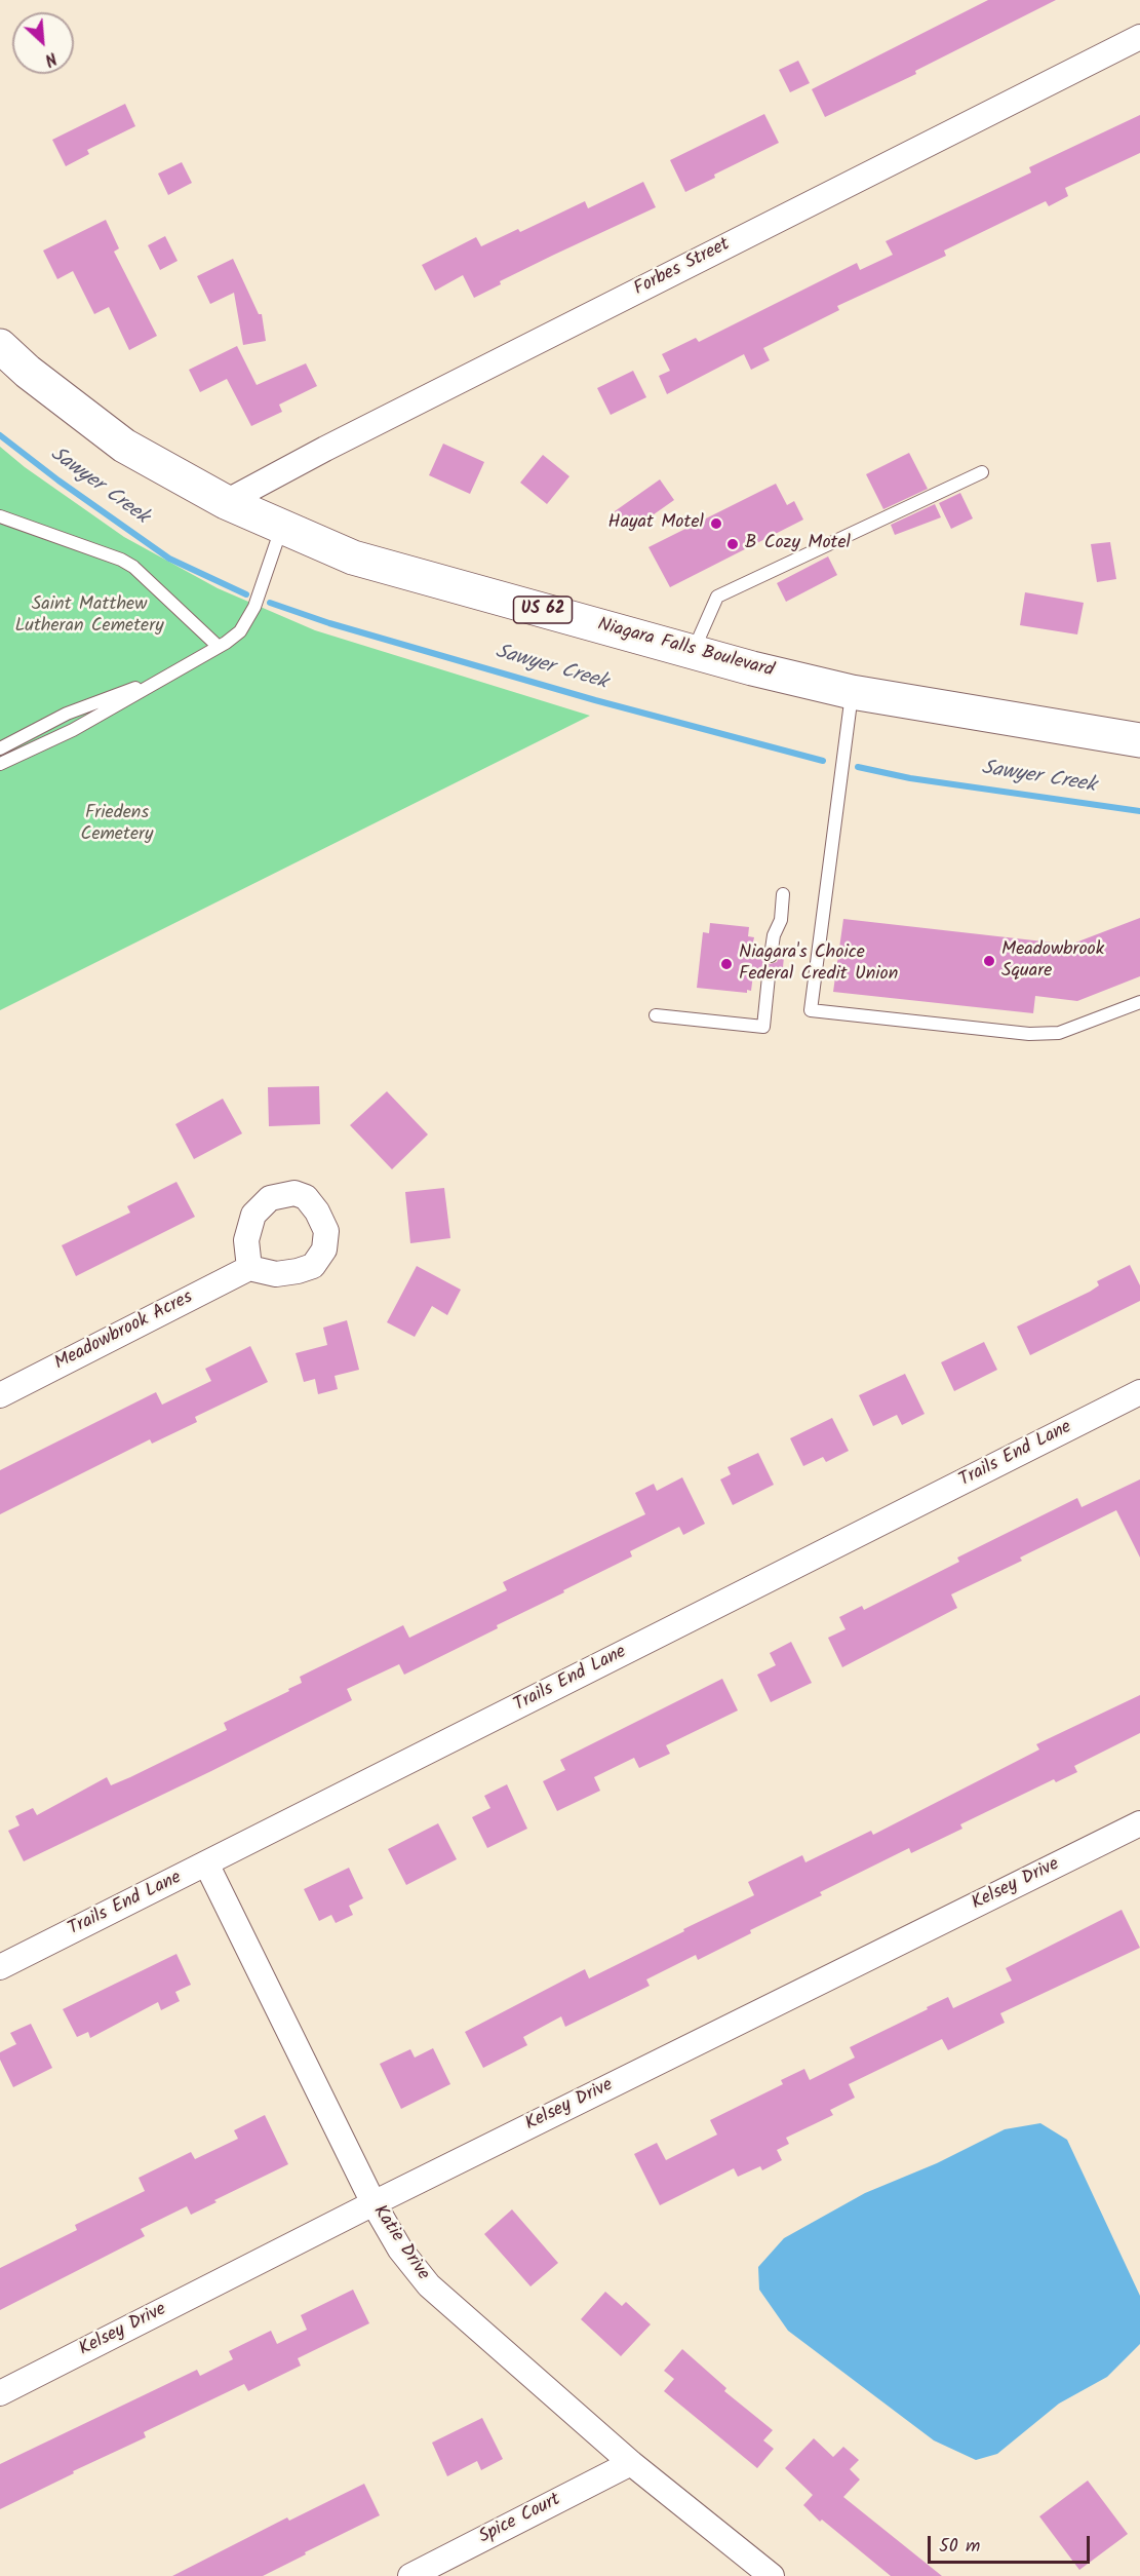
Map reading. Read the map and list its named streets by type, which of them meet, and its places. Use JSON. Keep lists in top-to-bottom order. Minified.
{"streets":{"main road":["US 62","Niagara Falls Boulevard"],"street":["Forbes Street","Meadowbrook Acres","Trails End Lane","Kelsey Drive","Katie Drive","Spice Court"]},"crossings":[["Forbes Street","Niagara Falls Boulevard"],["Trails End Lane","Katie Drive"],["Kelsey Drive","Katie Drive"],["Katie Drive","Spice Court"]],"water":["Sawyer Creek"],"parks":["Saint Matthew Lutheran Cemetery","Friedens Cemetery"],"places":["Hayat Motel","B Cozy Motel","Meadowbrook Square","Niagara's Choice Federal Credit Union"],"scale_bar":"50 m","north":"bottom right"}
